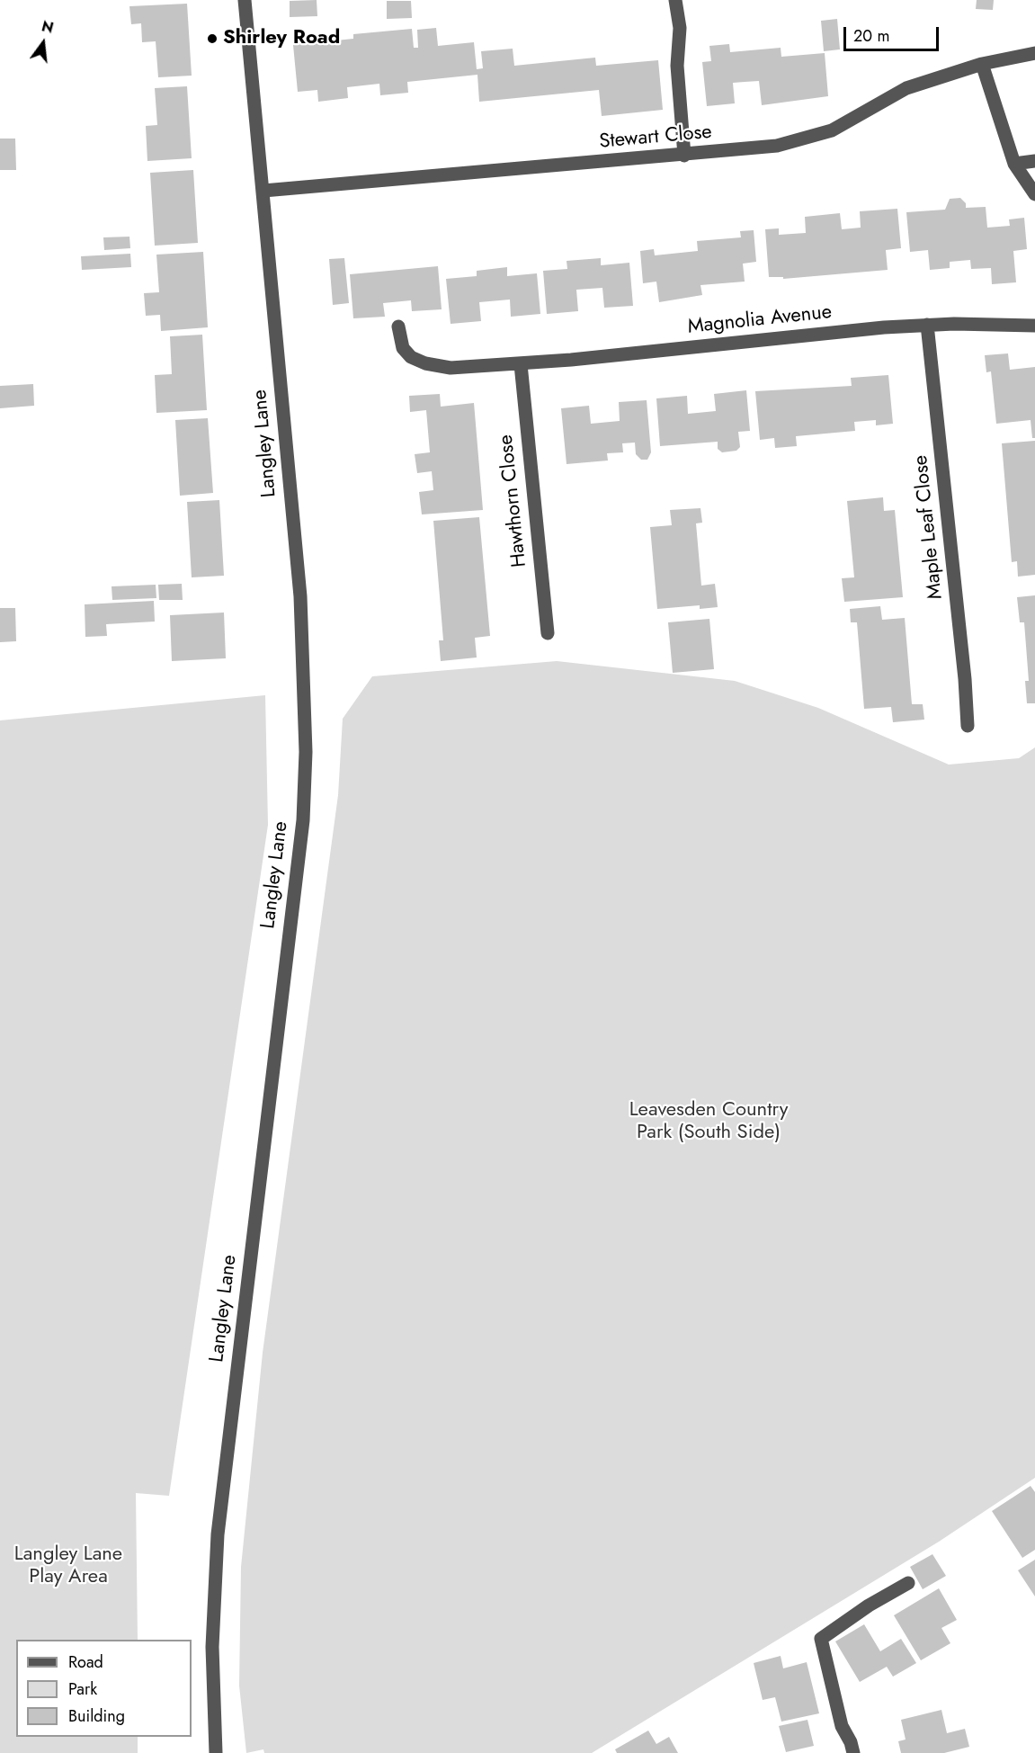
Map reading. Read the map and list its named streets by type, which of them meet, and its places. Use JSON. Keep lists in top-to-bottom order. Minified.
{"streets":{"street":["Stewart Close","Magnolia Avenue","Langley Lane","Hawthorn Close","Maple Leaf Close"]},"crossings":[["Stewart Close","Langley Lane"],["Magnolia Avenue","Hawthorn Close"],["Magnolia Avenue","Maple Leaf Close"]],"parks":["Leavesden Country Park (South Side)","Langley Lane Play Area"],"places":["Shirley Road"],"legend":["Road","Park","Building"],"scale_bar":"20 m","north":"top"}
